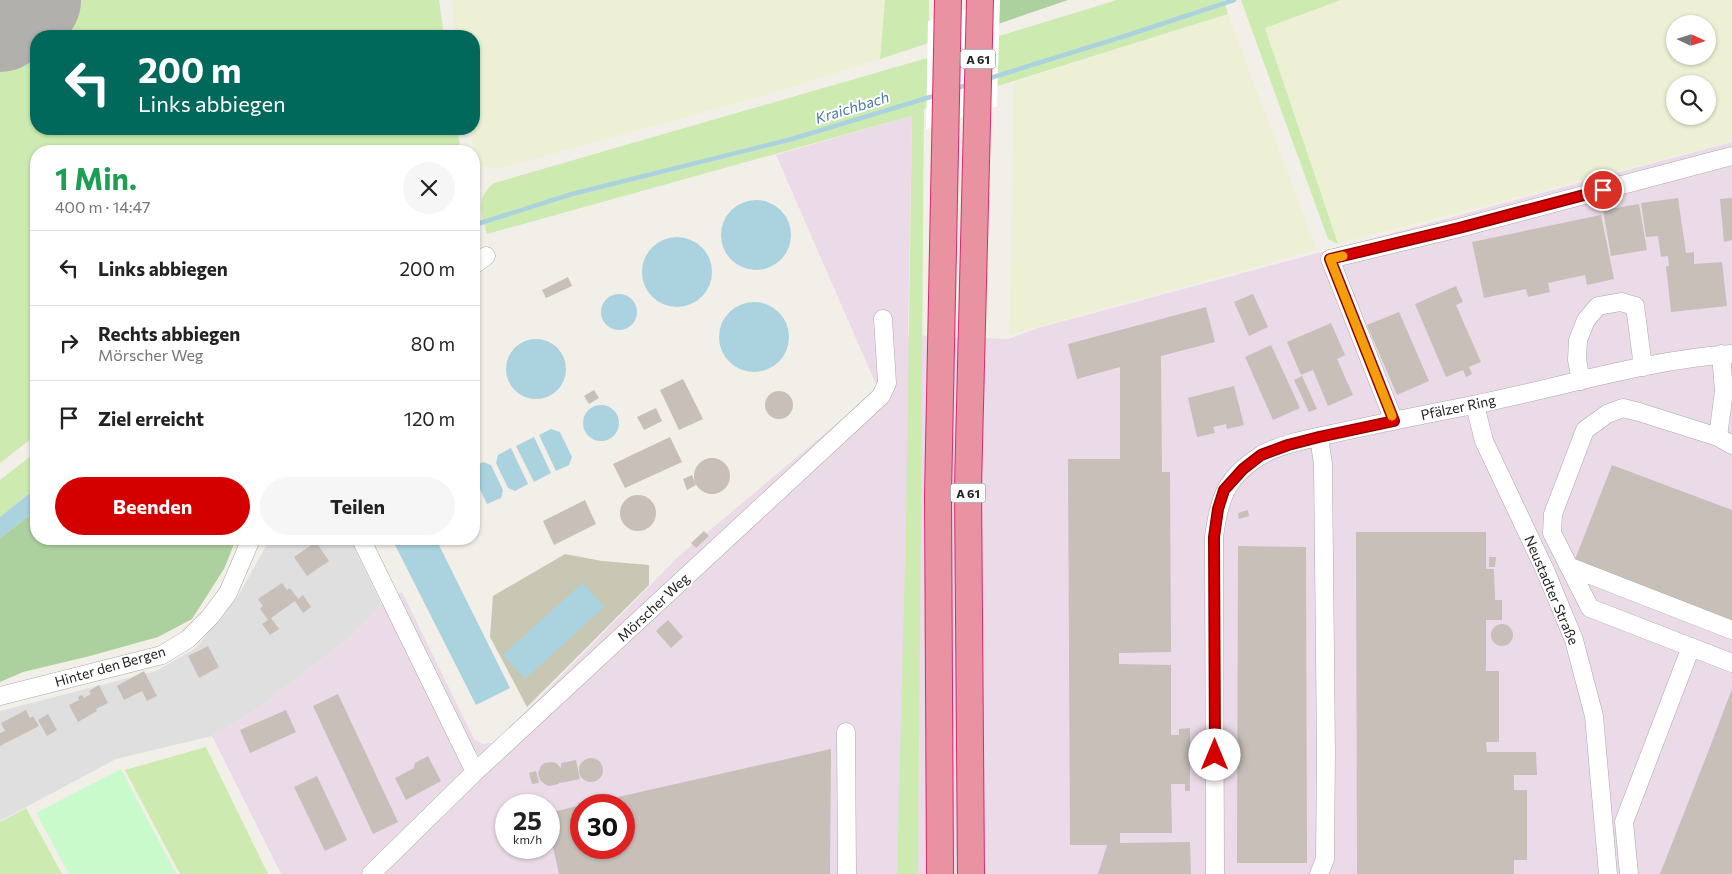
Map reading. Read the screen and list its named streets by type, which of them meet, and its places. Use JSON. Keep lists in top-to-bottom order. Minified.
{"streets":{"highway":["A 61"],"street":["Pfälzer Ring","Neustadter Straße","Mörscher Weg","Hinter den Bergen"]},"crossings":[["Pfälzer Ring","Neustadter Straße"]],"water":["Kraichbach"],"north":"right","page":{"turn":["200 m","Links abbiegen"],"heading":["1 Min.","400 m · 14:47"],"list":[{"name":"Links abbiegen","value":"200 m"},{"name":"Rechts abbiegen","note":"Mörscher Weg","value":"80 m"},{"name":"Ziel erreicht","value":"120 m"}],"buttons":["Beenden","Teilen"],"speed":"25 km/h","limit":"30"}}
